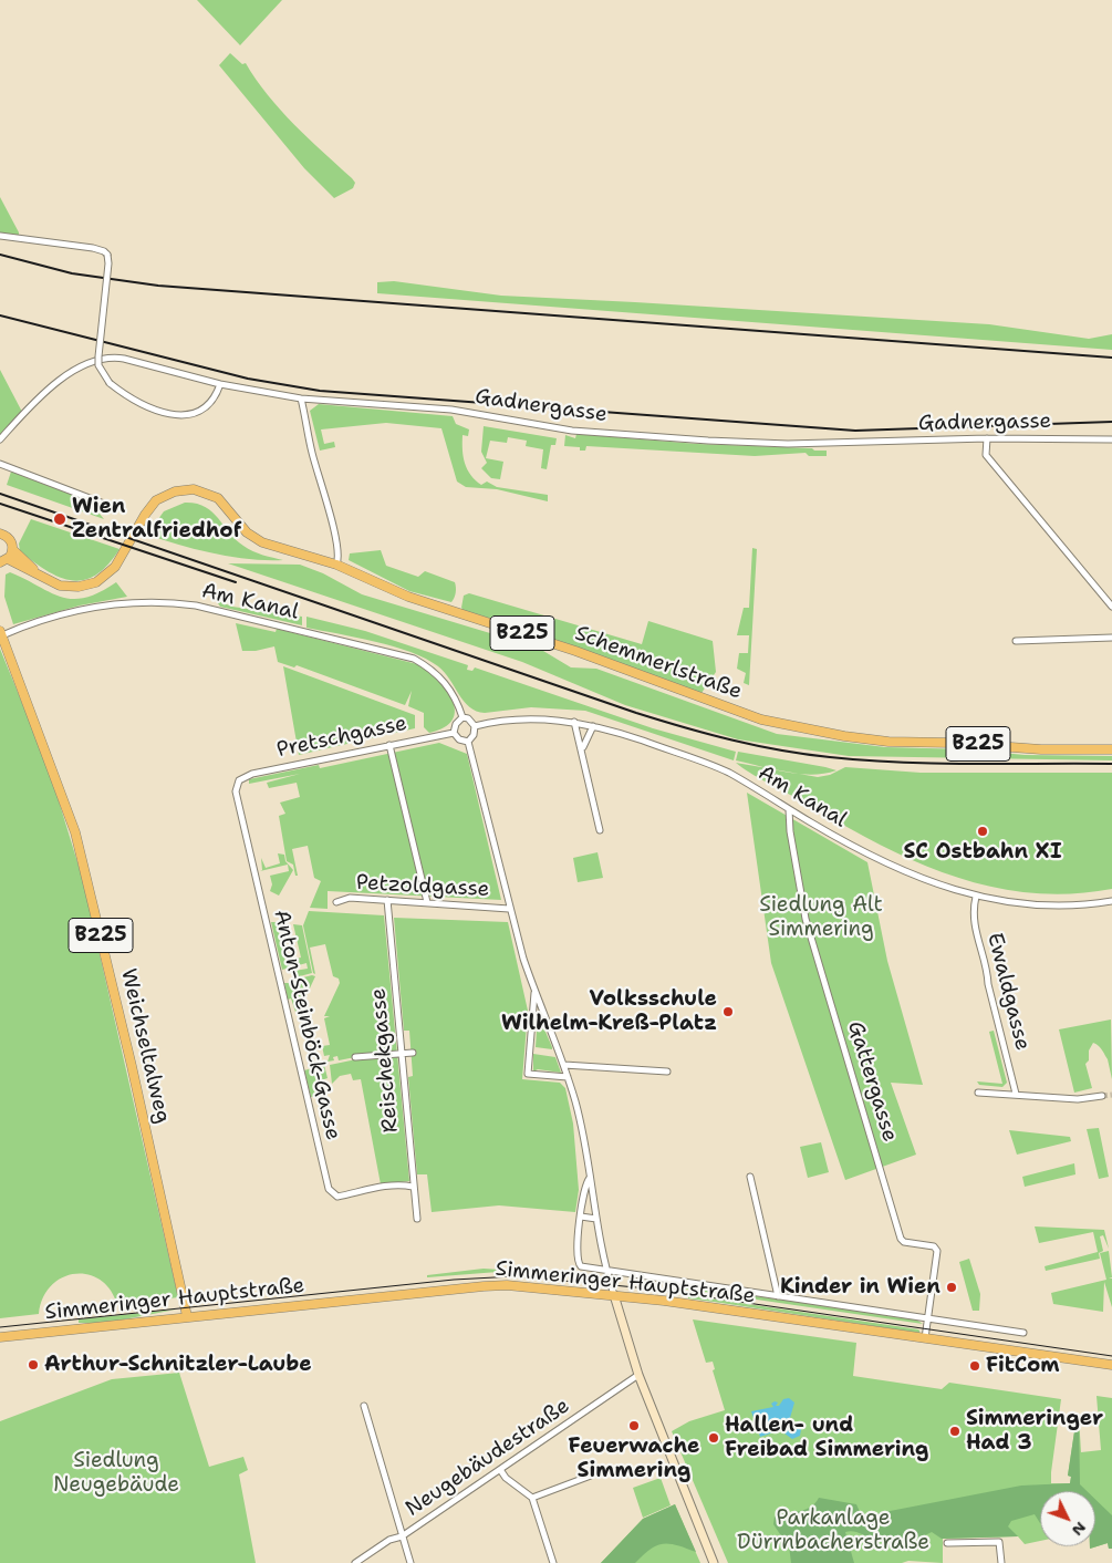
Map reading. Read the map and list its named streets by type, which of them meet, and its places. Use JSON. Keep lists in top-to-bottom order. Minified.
{"streets":{"main road":["B225","Schemmerlstraße","Weichseltalweg","Simmeringer Hauptstraße"],"street":["Gadnergasse","Am Kanal","Pretschgasse","Petzoldgasse","Ewaldgasse","Anton-Steinböck-Gasse","Reischekgasse","Gattergasse","Neugebäudestraße"]},"crossings":[["Am Kanal","Pretschgasse"],["Am Kanal","Ewaldgasse"],["Am Kanal","Weichseltalweg"],["Am Kanal","Gattergasse"],["B225","Schemmerlstraße"],["Pretschgasse","Anton-Steinböck-Gasse"],["Petzoldgasse","Reischekgasse"],["Anton-Steinböck-Gasse","Reischekgasse"],["Weichseltalweg","Simmeringer Hauptstraße"],["Gattergasse","Simmeringer Hauptstraße"]],"parks":["Siedlung Alt Simmering","Siedlung Neugebäude","Parkanlage Dürrnbacherstraße"],"places":["Wien Zentralfriedhof","SC Ostbahn XI","Volksschule Wilhelm-Kreß-Platz","Kinder in Wien","Arthur-Schnitzler-Laube","FitCom","Feuerwache Simmering","Simmeringer Had 3","Hallen- und Freibad Simmering"],"north":"bottom right"}
